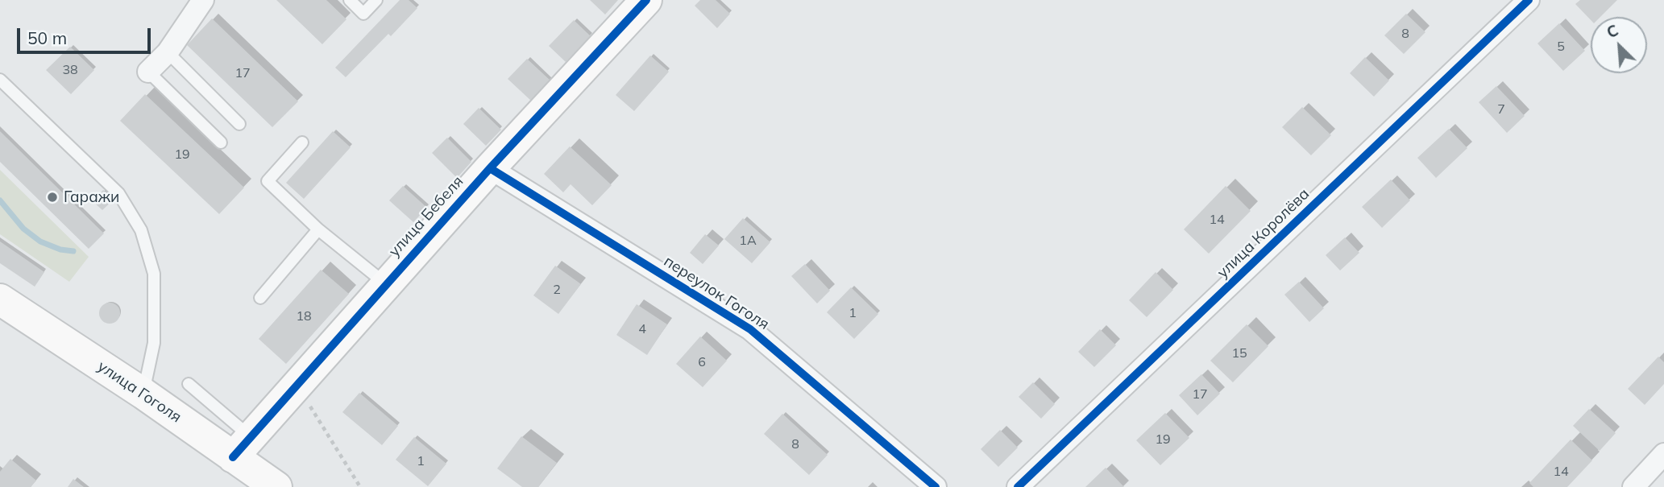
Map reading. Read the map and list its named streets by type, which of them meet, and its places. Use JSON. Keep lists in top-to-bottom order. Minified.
{"streets":{"street":["улица Бебеля","улица Королёва","переулок Гоголя","улица Гоголя"]},"crossings":[["улица Бебеля","переулок Гоголя"],["улица Бебеля","улица Гоголя"]],"places":["Гаражи"],"house_numbers":["8","5","38","17","7","19","14","1А","2","1","18","4","15","6","17","19","8","1","14"],"scale_bar":"50 m","north":"top left"}
